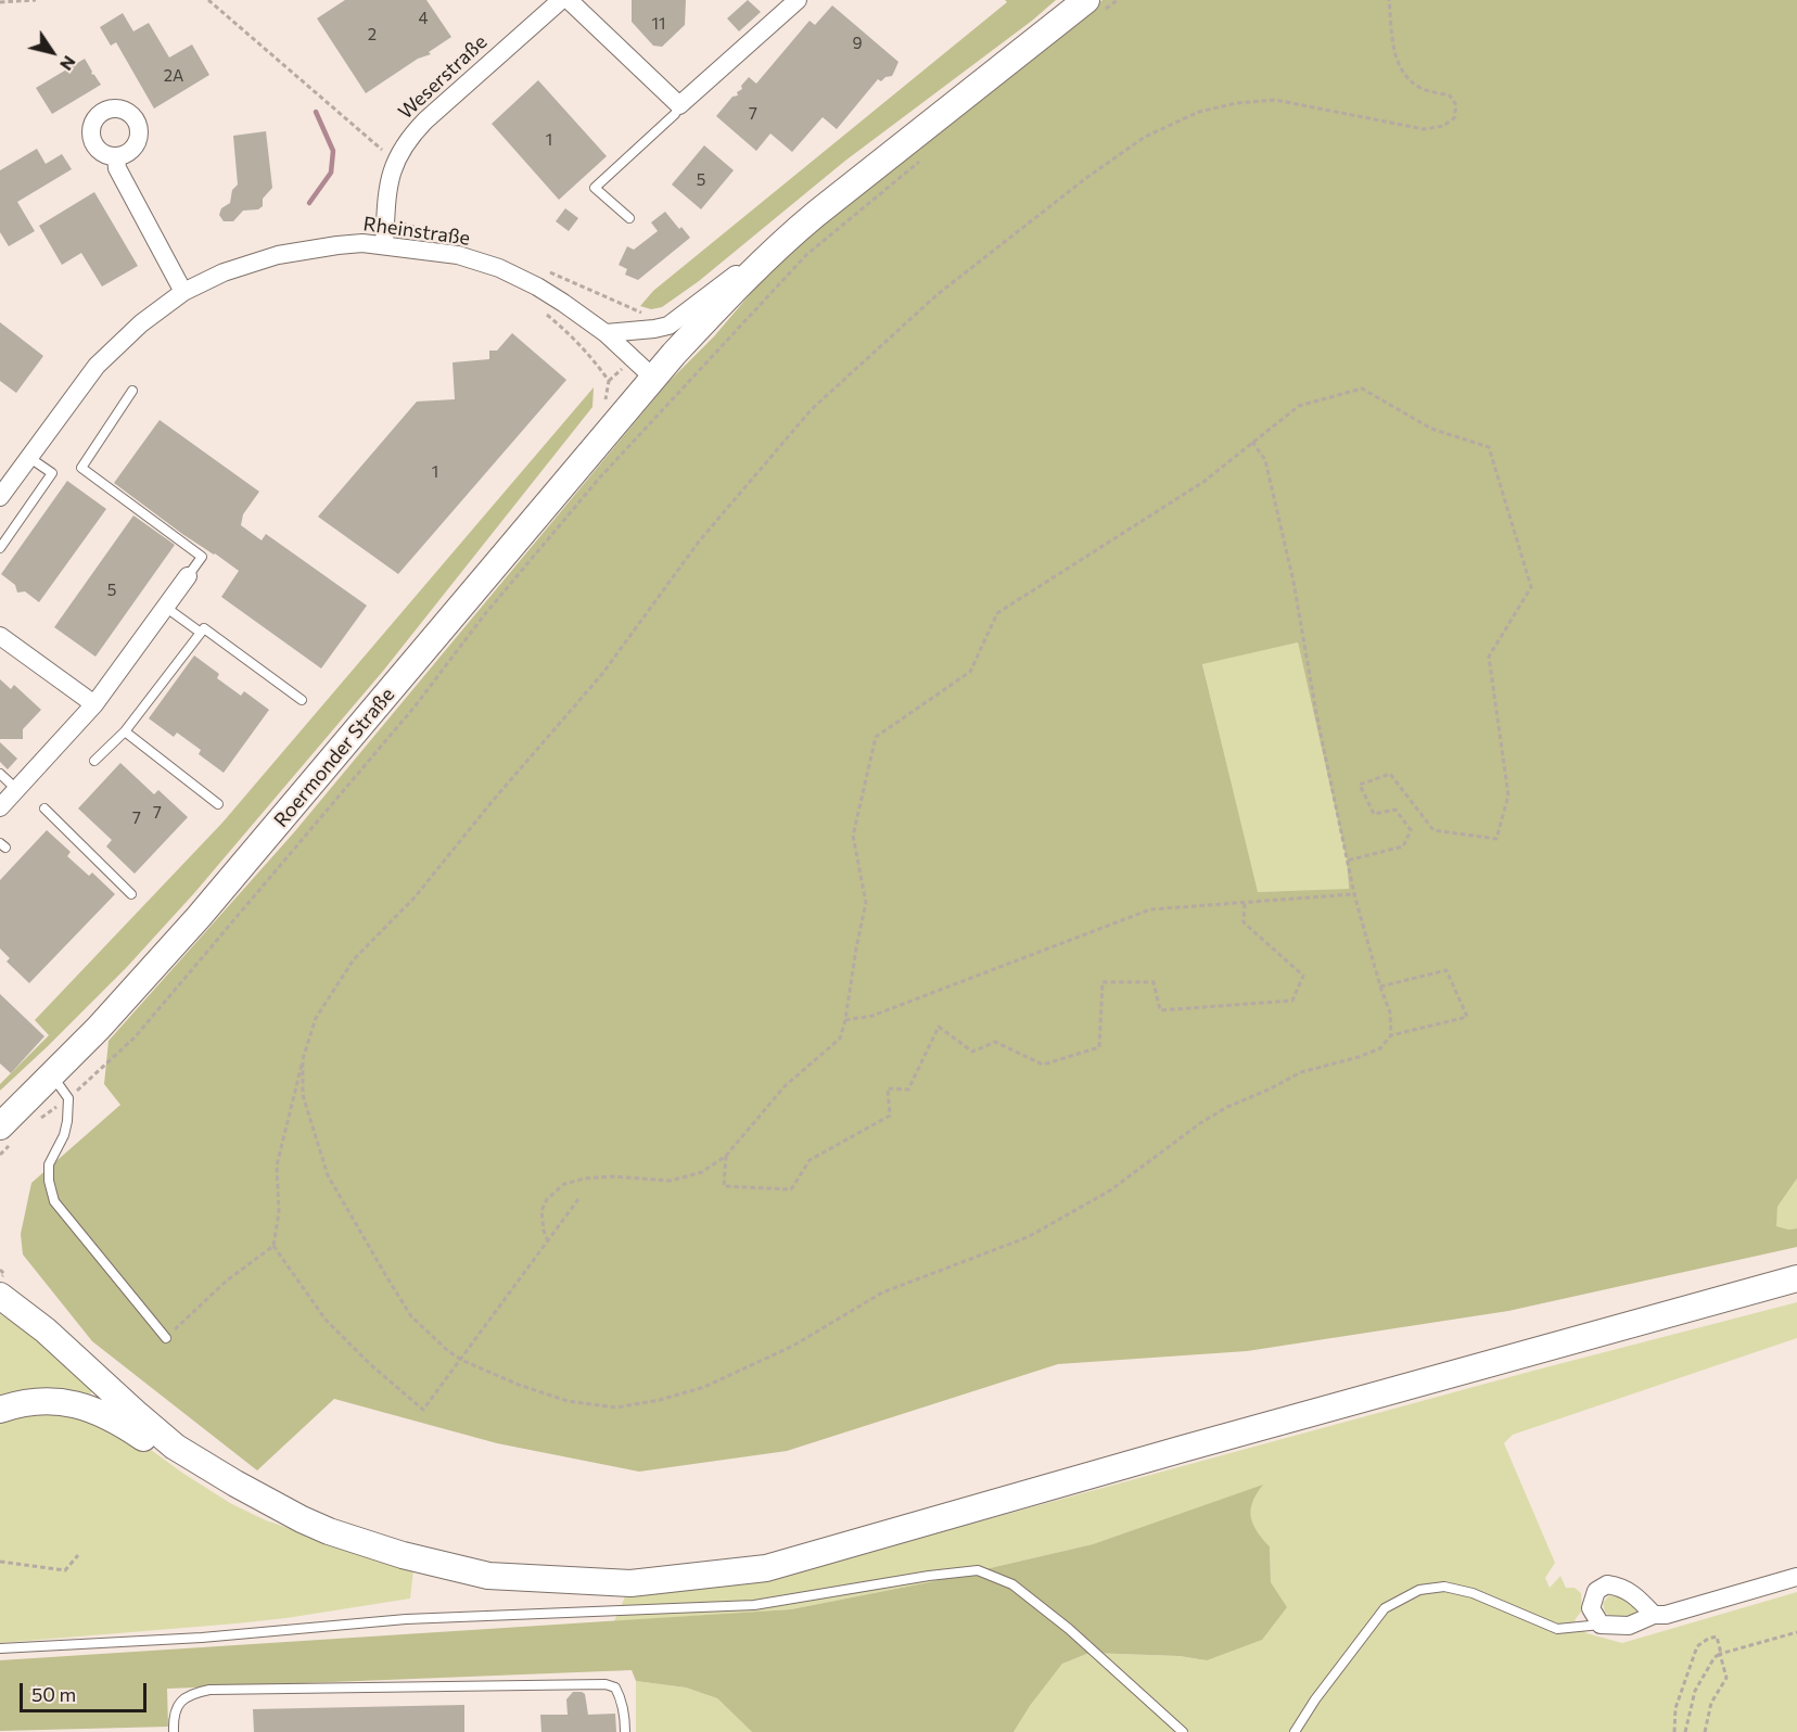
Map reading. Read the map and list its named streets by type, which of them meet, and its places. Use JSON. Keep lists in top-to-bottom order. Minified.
{"streets":{"main road":["Roermonder Straße"],"street":["Weserstraße","Rheinstraße"]},"crossings":[["Weserstraße","Rheinstraße"],["Rheinstraße","Roermonder Straße"]],"house_numbers":["4","11","2","9","2A","7","1","5","1","5","7","7"],"scale_bar":"50 m","north":"bottom right"}
